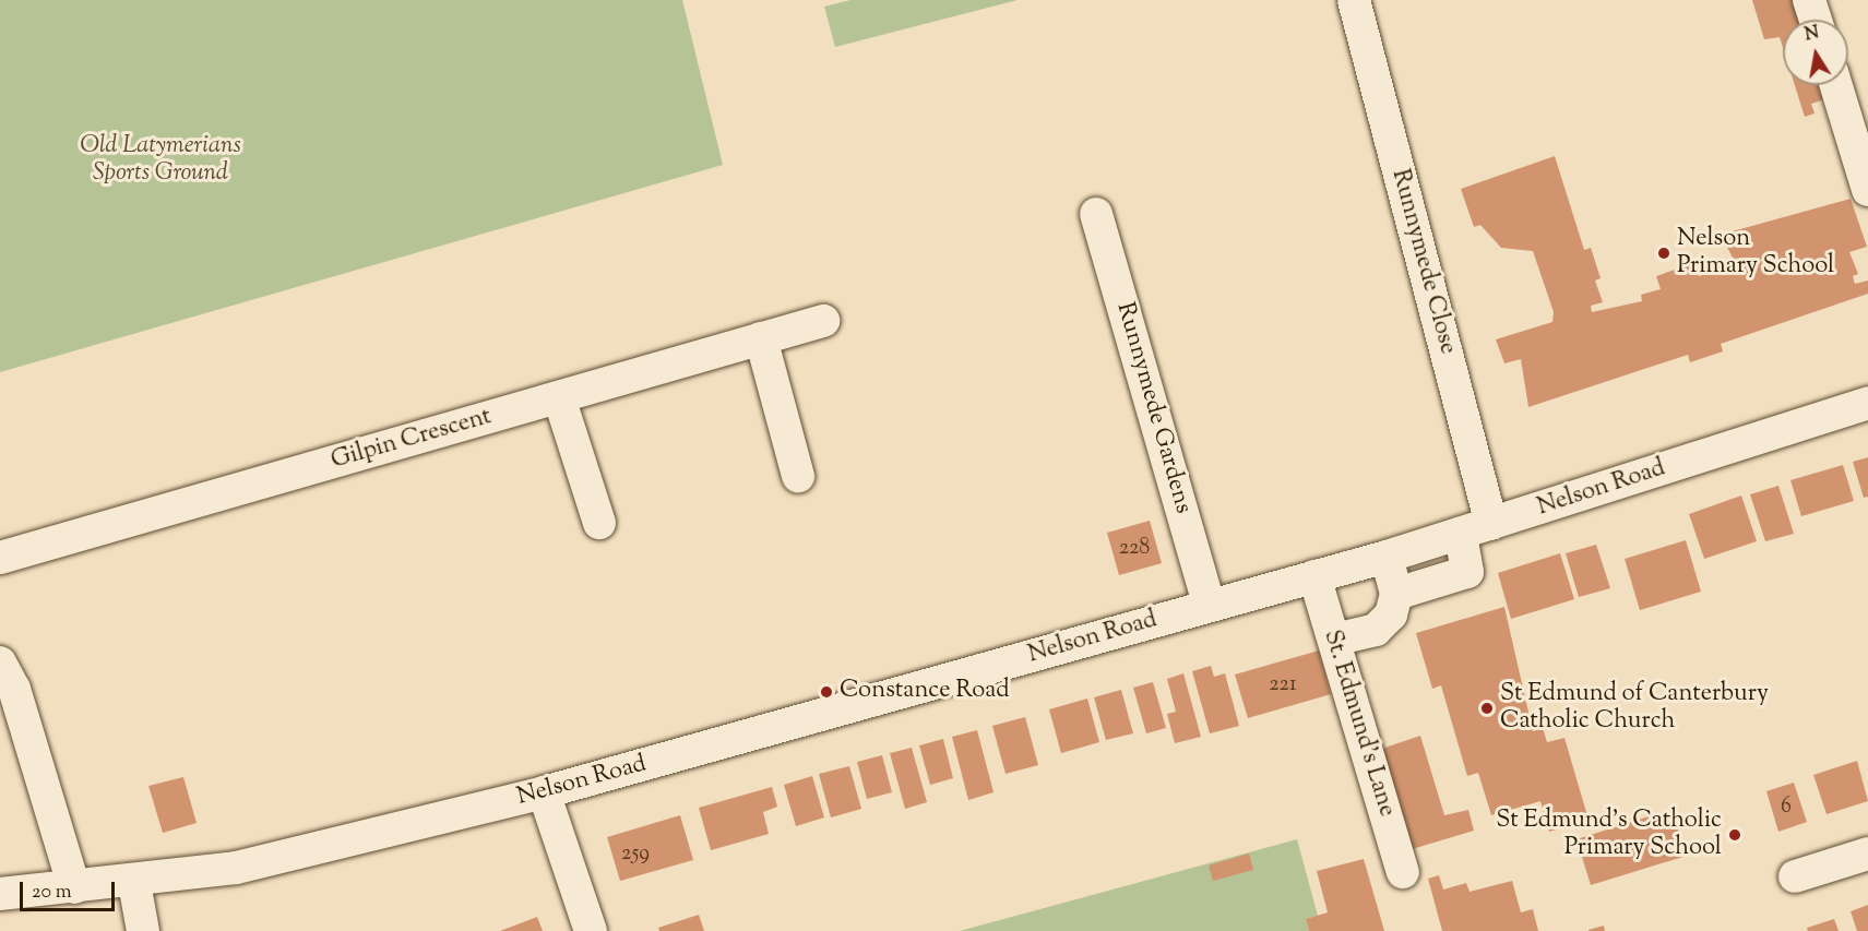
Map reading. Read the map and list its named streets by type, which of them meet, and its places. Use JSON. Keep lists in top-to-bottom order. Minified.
{"streets":{"street":["Runnymede Close","Runnymede Gardens","Gilpin Crescent","Nelson Road","St. Edmund's Lane"]},"crossings":[["Runnymede Close","Nelson Road"],["Runnymede Gardens","Nelson Road"],["Nelson Road","St. Edmund's Lane"]],"parks":["Old Latymerians Sports Ground"],"places":["Nelson Primary School","Constance Road","St Edmund of Canterbury Catholic Church","St Edmund's Catholic Primary School"],"house_numbers":["228","221","6","259"],"scale_bar":"20 m","north":"top"}
